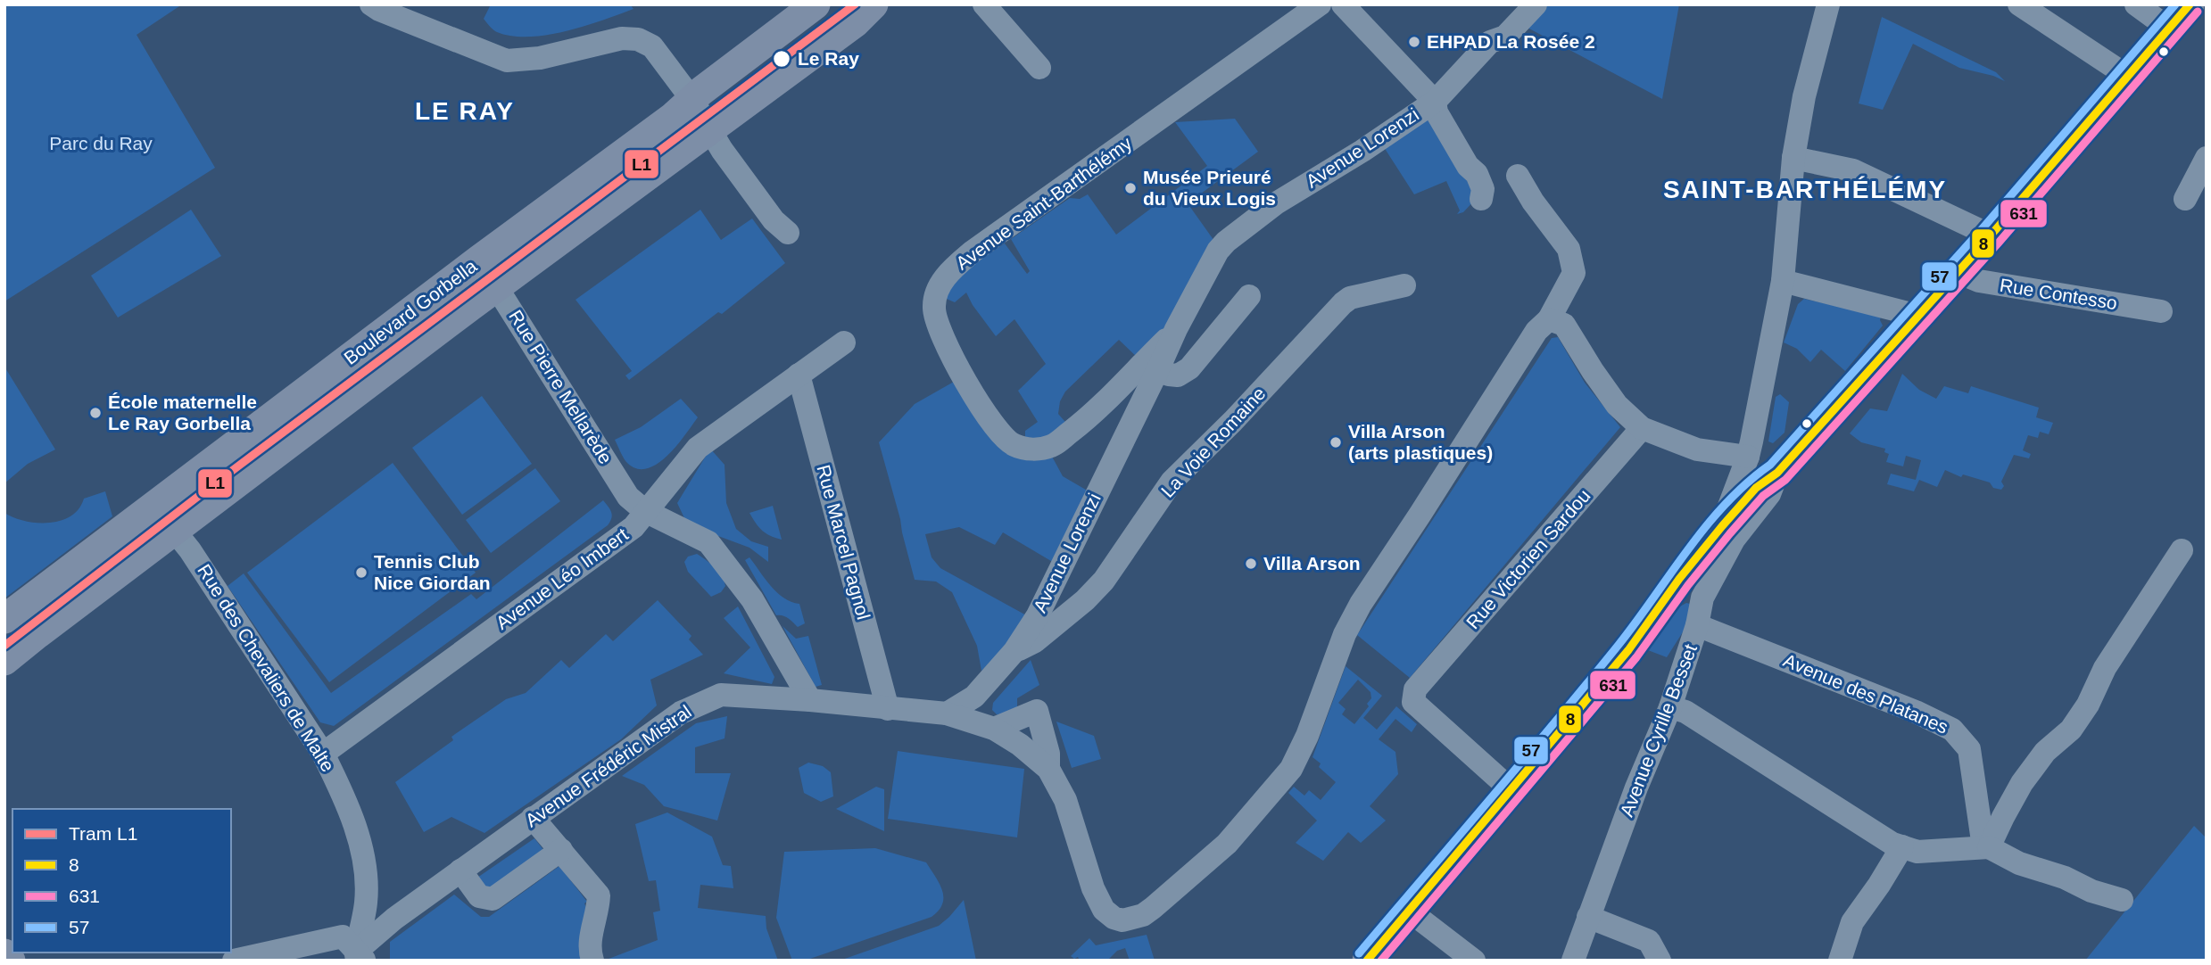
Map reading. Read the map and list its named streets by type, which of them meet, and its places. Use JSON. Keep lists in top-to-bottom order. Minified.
{"streets":{"main road":["Boulevard Gorbella"],"street":["Avenue Lorenzi","Avenue Saint-Barthélémy","Rue Contesso","Rue Pierre Mellarède","La Voie Romaine","Rue Marcel Pagnol","Rue Victorien Sardou","Avenue Léo Imbert","Rue des Chevaliers de Malte","Avenue des Platanes","Avenue Cyrille Besset","Avenue Frédéric Mistral"]},"crossings":[["Avenue Lorenzi","Avenue Saint-Barthélémy"],["Avenue Lorenzi","La Voie Romaine"],["Avenue Lorenzi","Avenue Frédéric Mistral"],["Boulevard Gorbella","Rue Pierre Mellarède"],["Boulevard Gorbella","Rue des Chevaliers de Malte"],["Rue Pierre Mellarède","Avenue Léo Imbert"],["Rue Pierre Mellarède","Avenue Frédéric Mistral"],["Rue Marcel Pagnol","Avenue Léo Imbert"],["Rue Marcel Pagnol","Avenue Frédéric Mistral"],["Avenue Léo Imbert","Rue des Chevaliers de Malte"],["Rue des Chevaliers de Malte","Avenue Frédéric Mistral"],["Avenue des Platanes","Avenue Cyrille Besset"]],"districts":["LE RAY","SAINT-BARTHÉLÉMY"],"parks":["Parc du Ray"],"places":["EHPAD La Rosée 2","Le Ray","Musée Prieuré du Vieux Logis","École maternelle Le Ray Gorbella","Villa Arson (arts plastiques)","Villa Arson","Tennis Club Nice Giordan"],"lines":["tram line L1","transit line 8","transit line 57","transit line 631"],"legend":["Tram L1","8","631","57"]}
